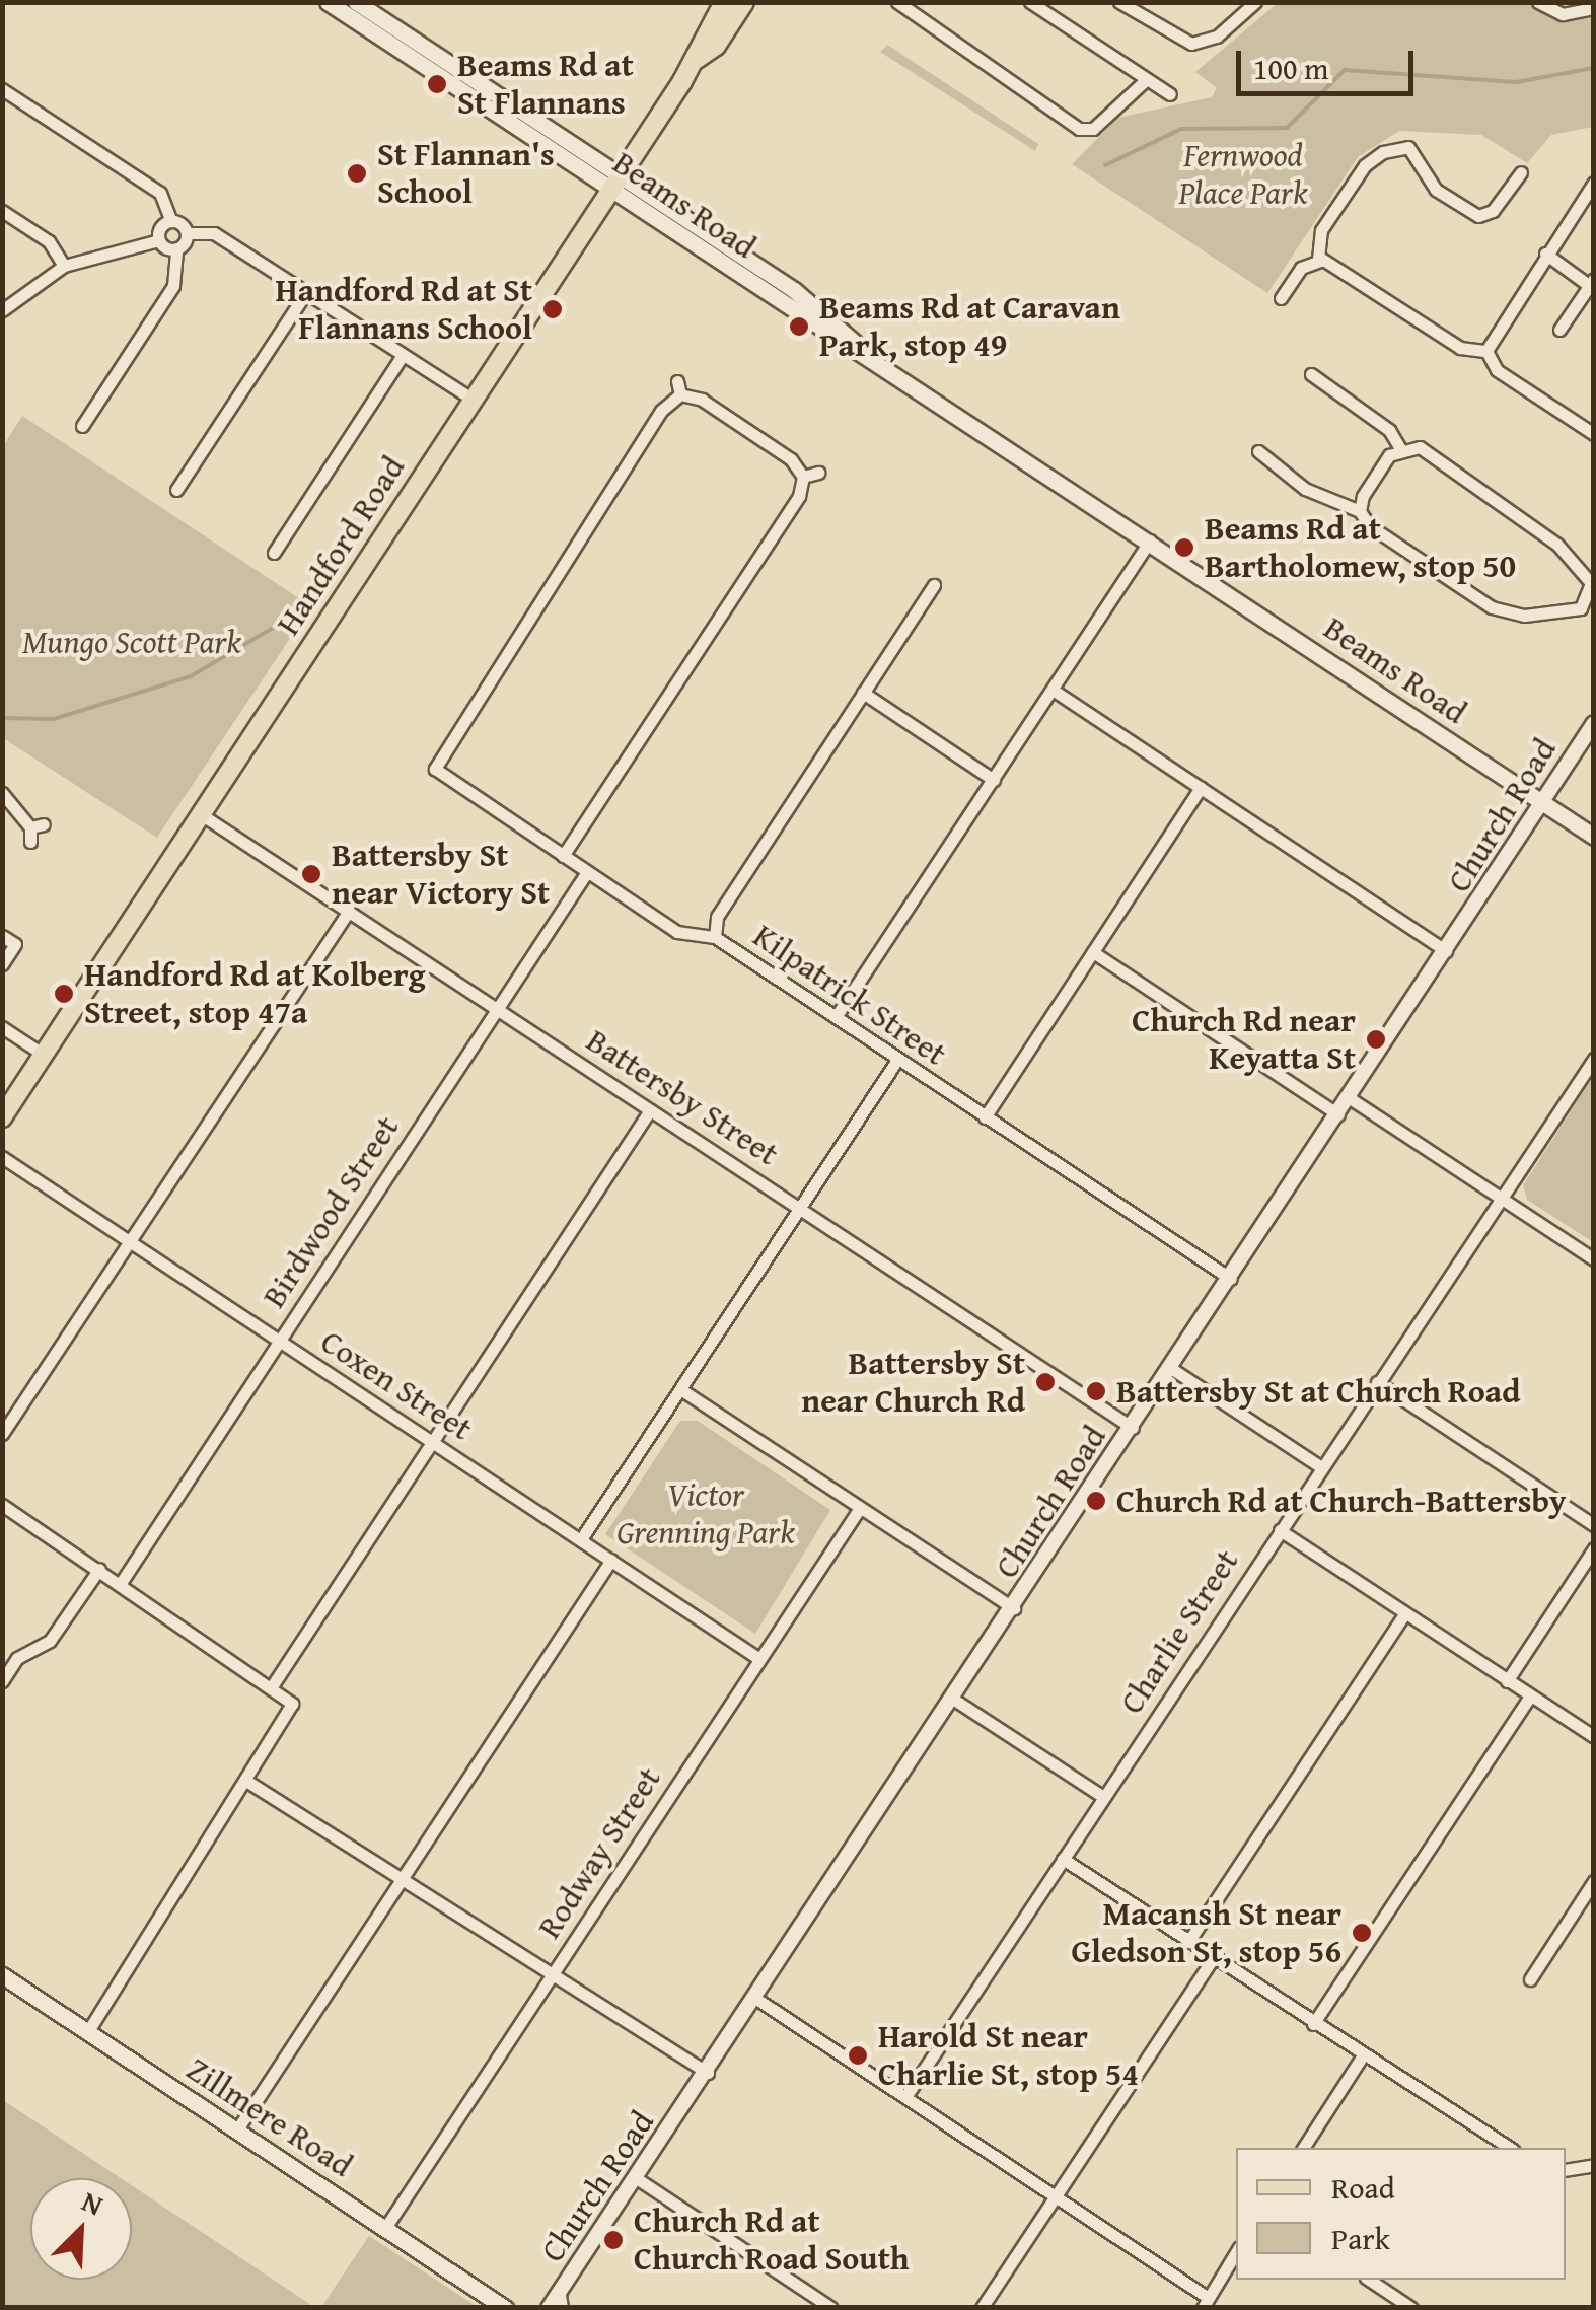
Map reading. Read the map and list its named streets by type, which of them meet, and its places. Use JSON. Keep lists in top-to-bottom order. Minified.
{"streets":{"main road":["Beams Road","Handford Road","Zillmere Road"],"street":["Church Road","Kilpatrick Street","Battersby Street","Birdwood Street","Coxen Street","Charlie Street","Rodway Street"]},"crossings":[["Beams Road","Handford Road"],["Beams Road","Church Road"],["Handford Road","Battersby Street"],["Church Road","Kilpatrick Street"],["Church Road","Battersby Street"],["Kilpatrick Street","Birdwood Street"],["Battersby Street","Birdwood Street"],["Birdwood Street","Coxen Street"],["Coxen Street","Rodway Street"],["Rodway Street","Zillmere Road"]],"parks":["Fernwood Place Park","Mungo Scott Park","Victor Grenning Park"],"places":["Beams Rd at St Flannans","St Flannan's School","Handford Rd at St Flannans School","Beams Rd at Caravan Park, stop 49","Beams Rd at Bartholomew, stop 50","Battersby St near Victory St","Handford Rd at Kolberg Street, stop 47a","Church Rd near Keyatta St","Battersby St near Church Rd","Battersby St at Church Road","Church Rd at Church-Battersby","Macansh St near Gledson St, stop 56","Harold St near Charlie St, stop 54","Church Rd at Church Road South"],"legend":["Road","Park"],"scale_bar":"100 m","north":"top right"}
